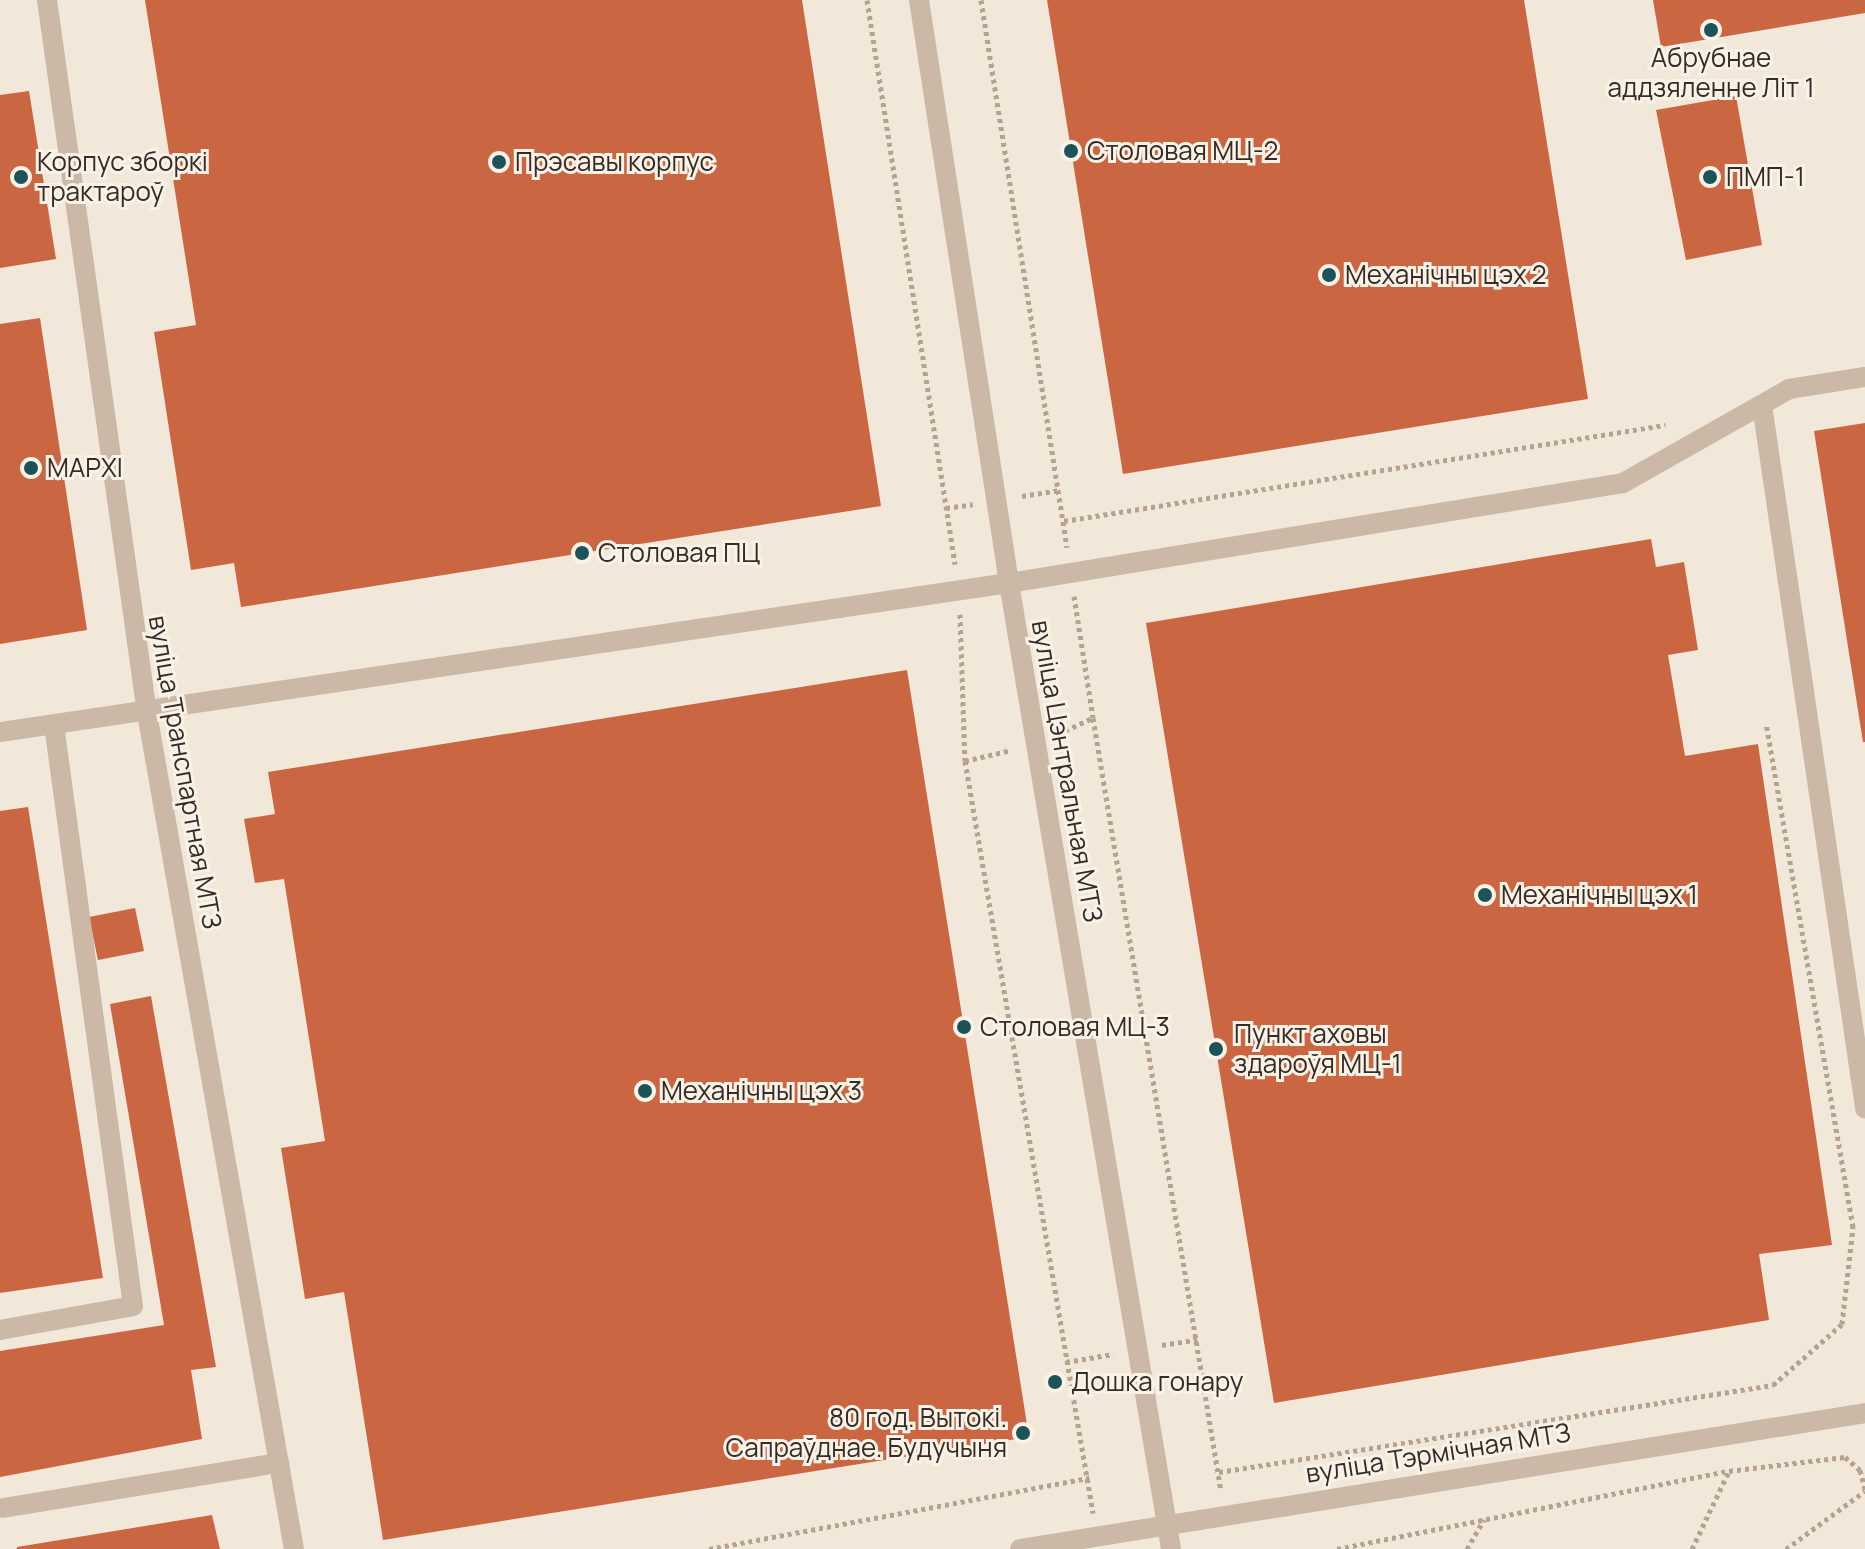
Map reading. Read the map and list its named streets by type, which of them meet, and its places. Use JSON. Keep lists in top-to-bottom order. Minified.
{"streets":{"lane":["вуліца Цэнтральная МТЗ","вуліца Транспартная МТЗ","вуліца Тэрмічная МТЗ"]},"crossings":[["вуліца Цэнтральная МТЗ","вуліца Тэрмічная МТЗ"]],"places":["Абрубнае аддзяленне Літ 1","Столовая МЦ-2","Прэсавы корпус","Корпус зборкі трактароў","ПМП-1","Механічны цэх 2","МАРХІ","Столовая ПЦ","Механічны цэх 1","Столовая МЦ-3","Пункт аховы здароўя МЦ-1","Механічны цэх 3","Дошка гонару","80 год. Вытокі. Сапраўднае. Будучыня"]}
